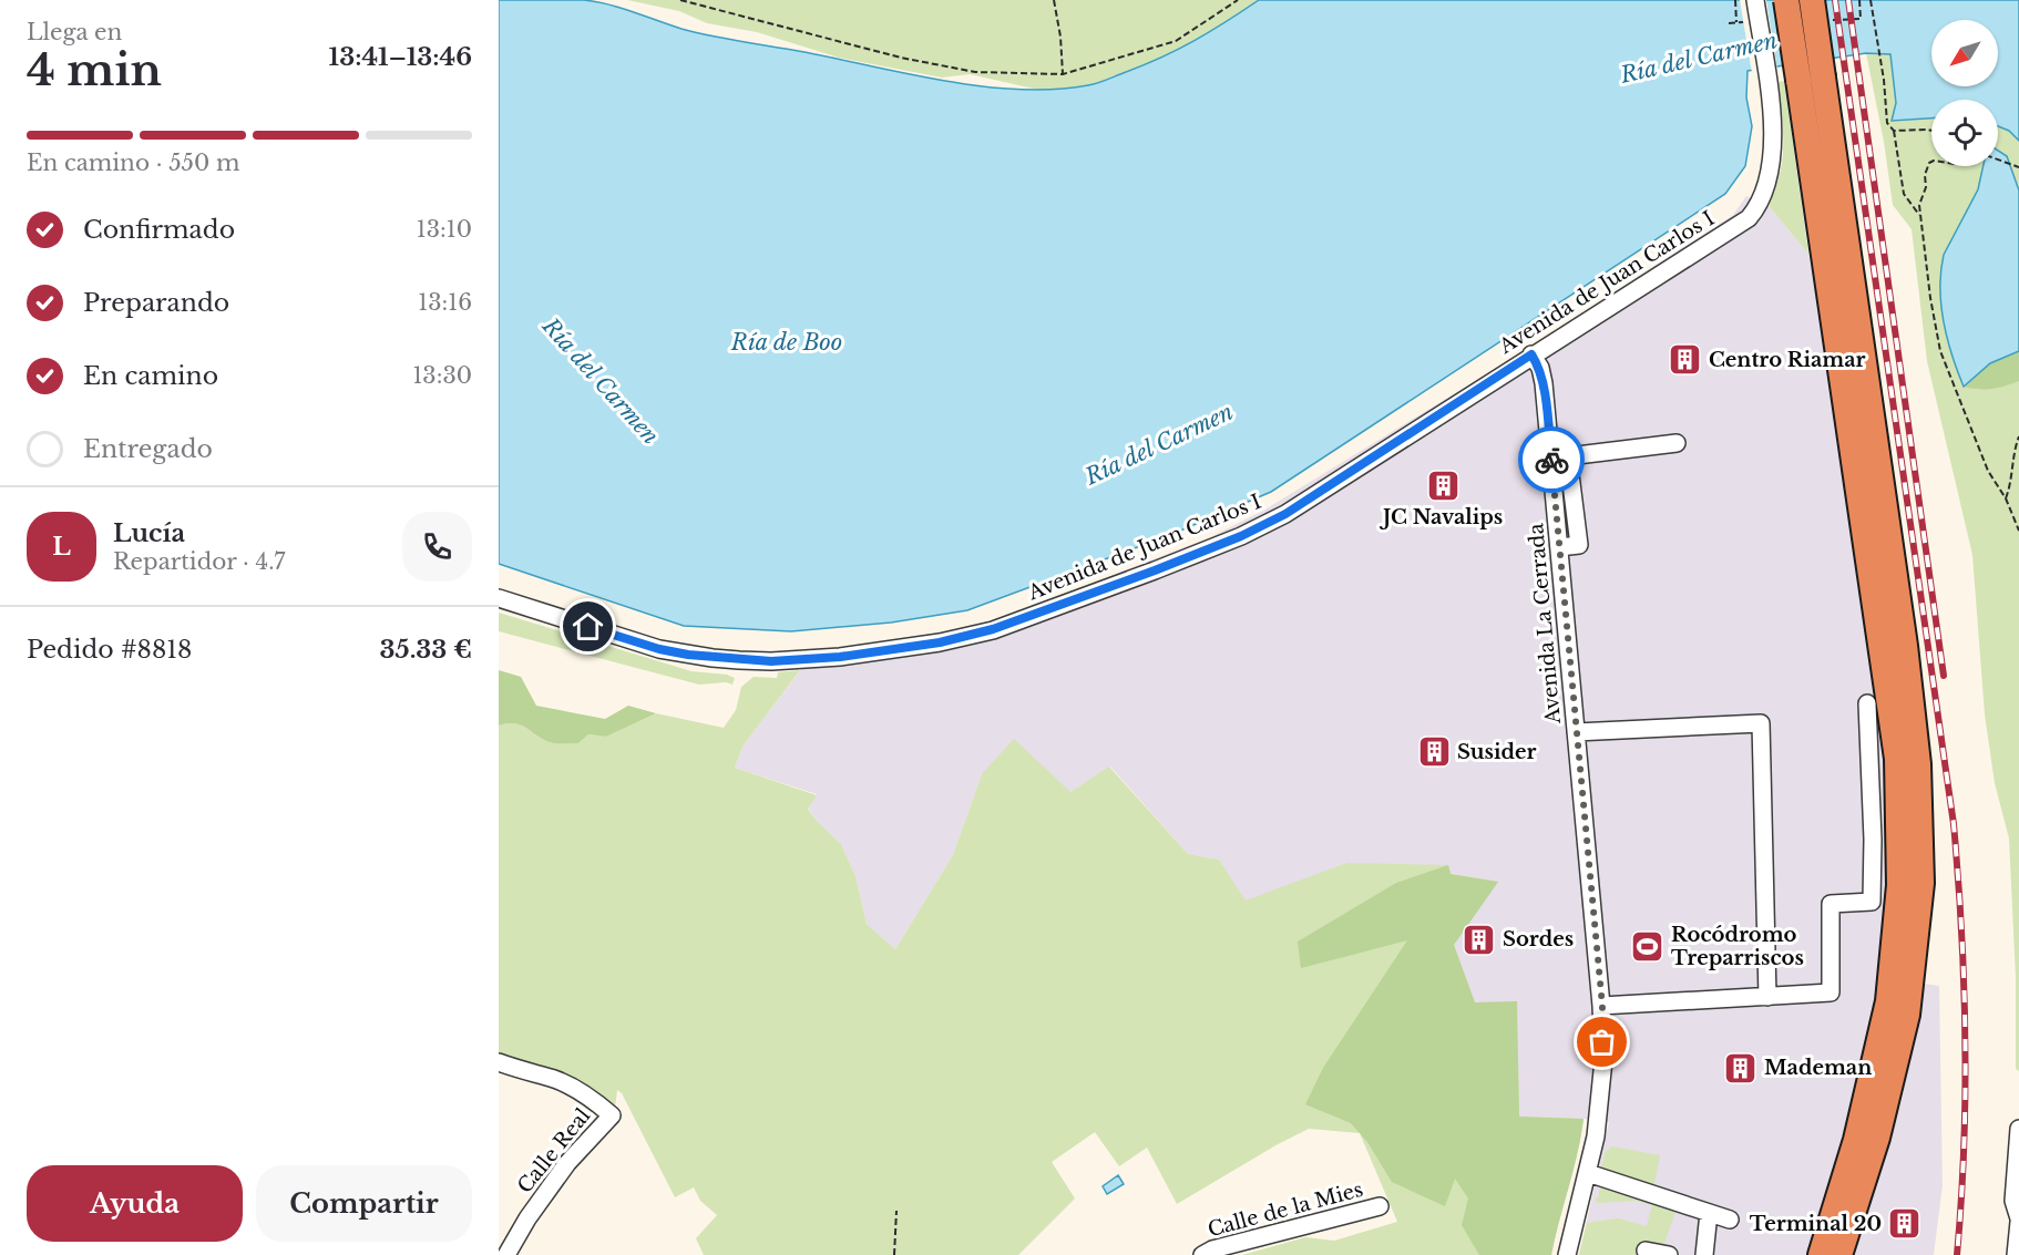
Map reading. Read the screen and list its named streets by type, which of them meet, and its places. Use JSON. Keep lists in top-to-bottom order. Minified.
{"streets":{"street":["Avenida de Juan Carlos I","Avenida La Cerrada","Calle Real","Calle de la Mies"]},"crossings":[["Avenida de Juan Carlos I","Avenida La Cerrada"]],"water":["Ría del Carmen","Ría de Boo"],"places":{"building":["Centro Riamar","JC Navalips","Susider","Sordes","Mademan","Terminal 20"],"sports":["Rocódromo Treparriscos"]},"north":"bottom left","page":{"heading":["4 min","Llega en","13:41–13:46"],"panel":["Lucía","Repartidor · 4.7","Pedido #8818","35.33 €"],"bar":"En camino · 550 m","list":[["Confirmado","13:10"],["Preparando","13:16"],["En camino","13:30"],"Entregado"],"round":"L","buttons":["Ayuda","Compartir"]}}
